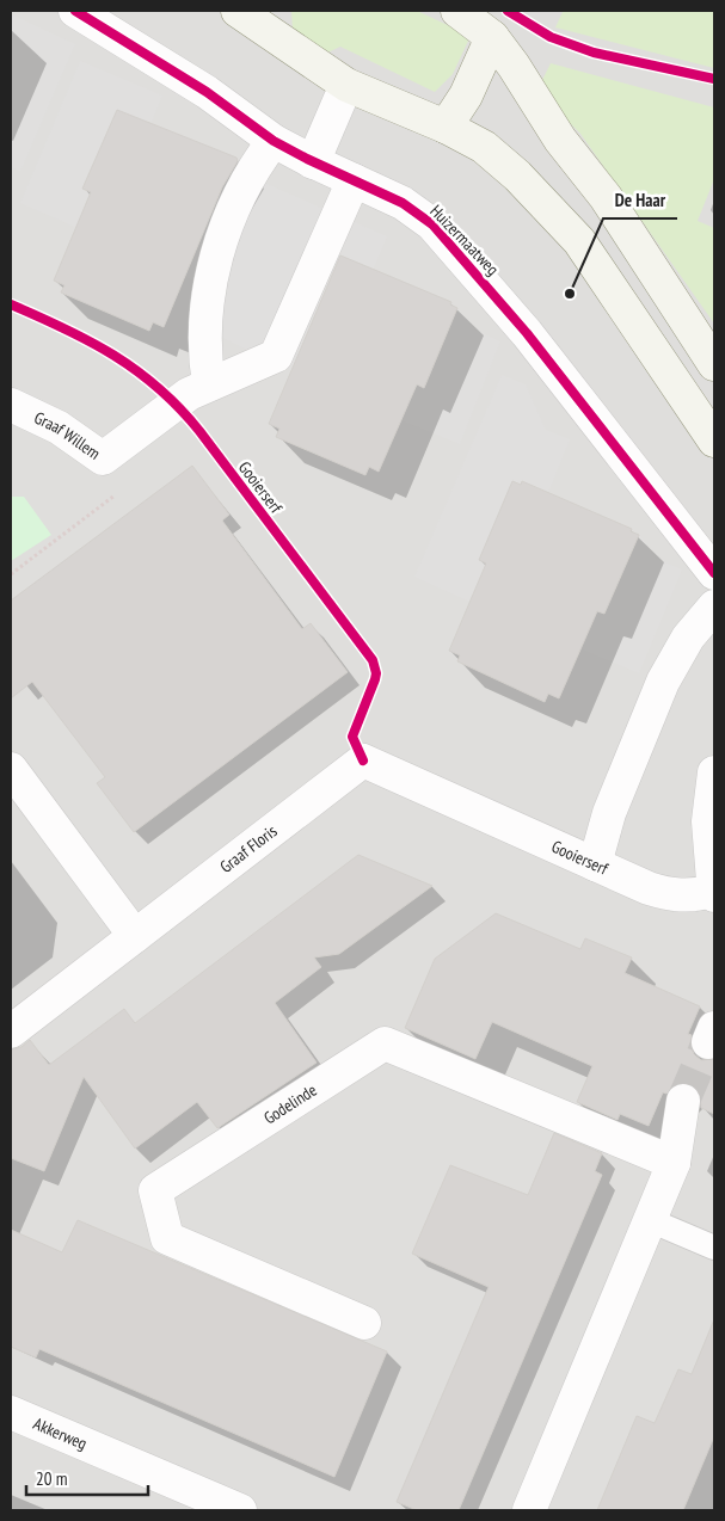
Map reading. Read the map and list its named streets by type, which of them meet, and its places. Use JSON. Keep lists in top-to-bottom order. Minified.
{"streets":{"street":["Huizermaatweg","Graaf Willem","Gooierserf","Graaf Floris","Godelinde","Akkerweg"]},"crossings":[["Gooierserf","Graaf Floris"]],"places":["De Haar"],"scale_bar":"20 m"}
